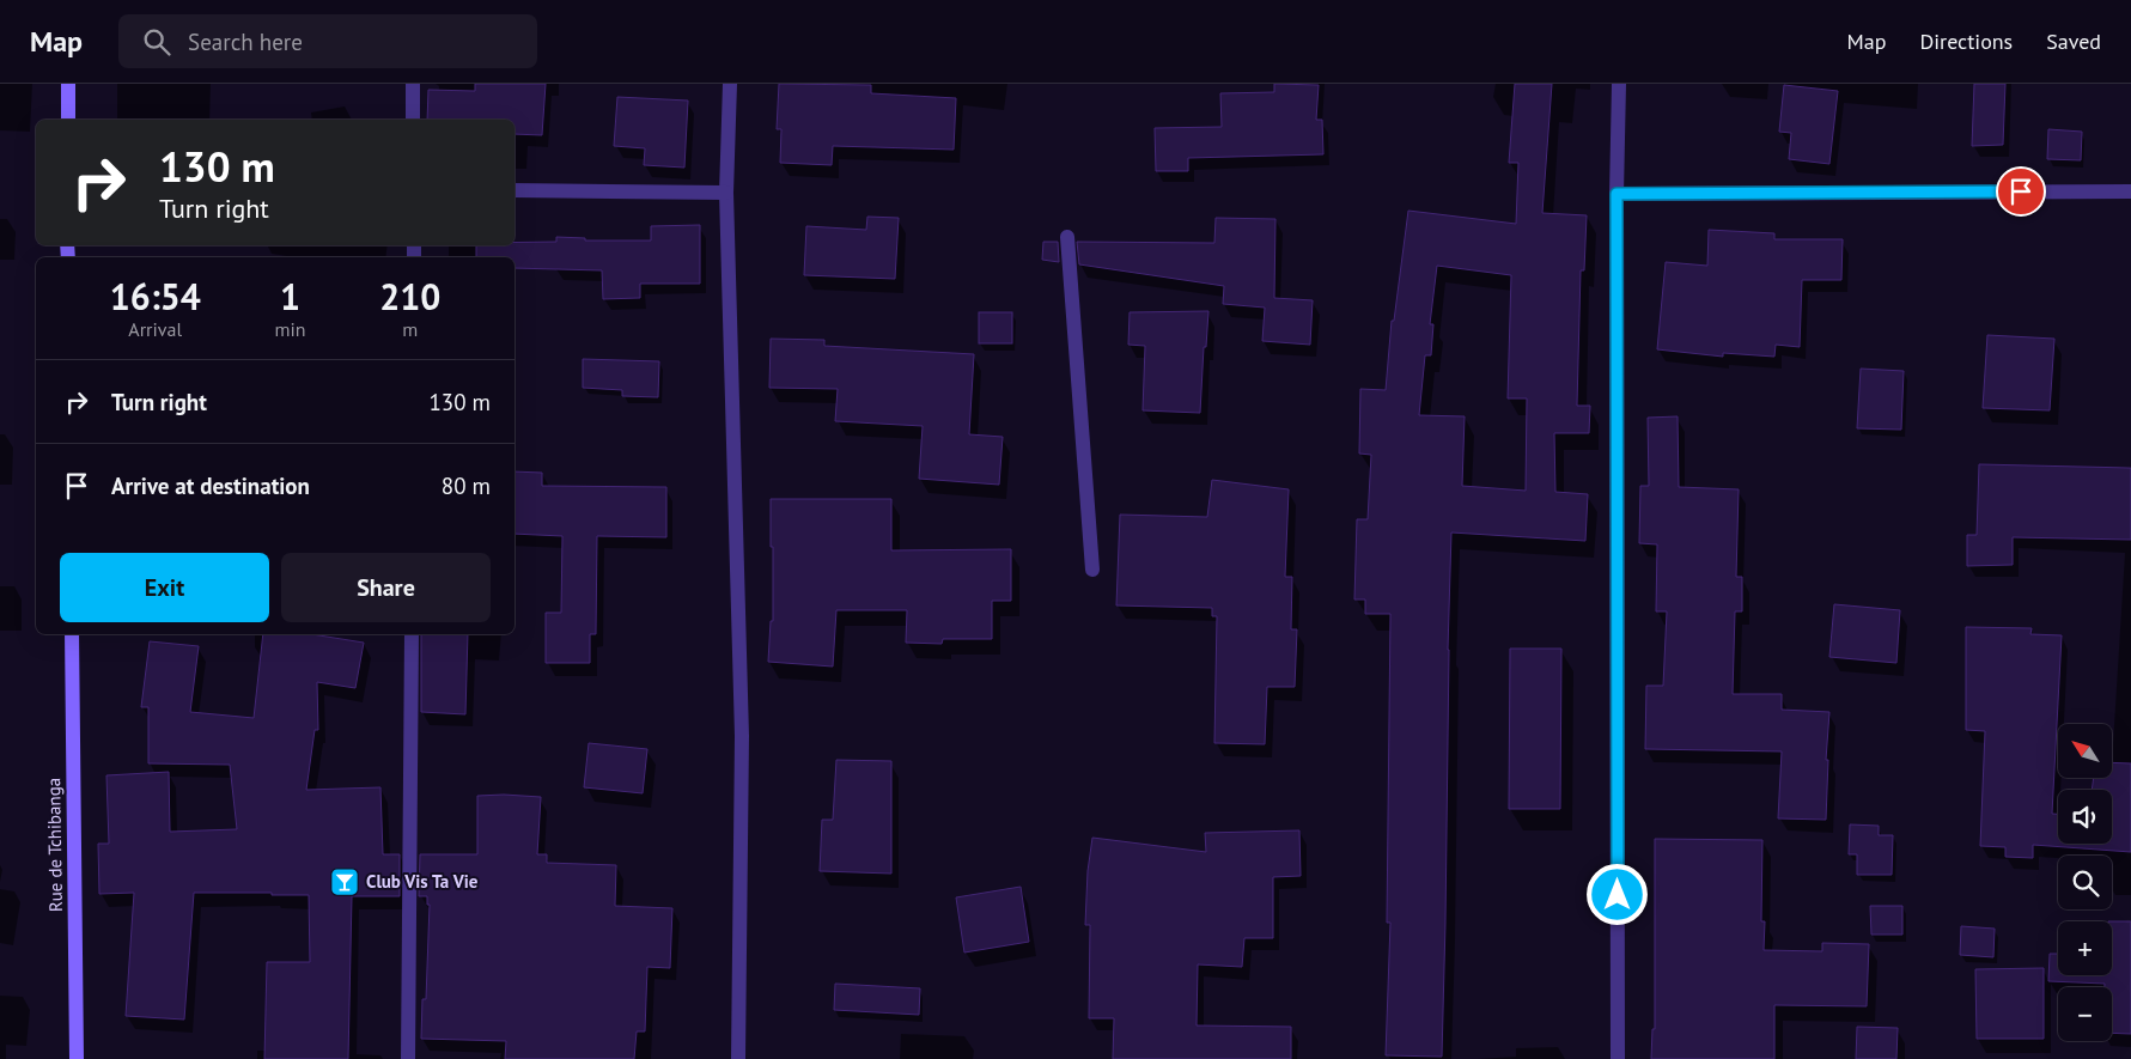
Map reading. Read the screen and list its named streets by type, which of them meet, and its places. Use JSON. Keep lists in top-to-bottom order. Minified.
{"streets":{"street":["Rue de Tchibanga"]},"places":{"bar":["Club Vis Ta Vie"]},"north":"top left","page":{"header":"Map","search":"Search here","nav":["Map","Directions","Saved"],"turn":["130 m","Turn right"],"eta":["16:54","Arrival","1","min","210","m"],"list":[{"name":"Turn right","value":"130 m"},{"name":"Arrive at destination","value":"80 m"}],"buttons":["Exit","Share"],"map_buttons":["+","−"]}}
